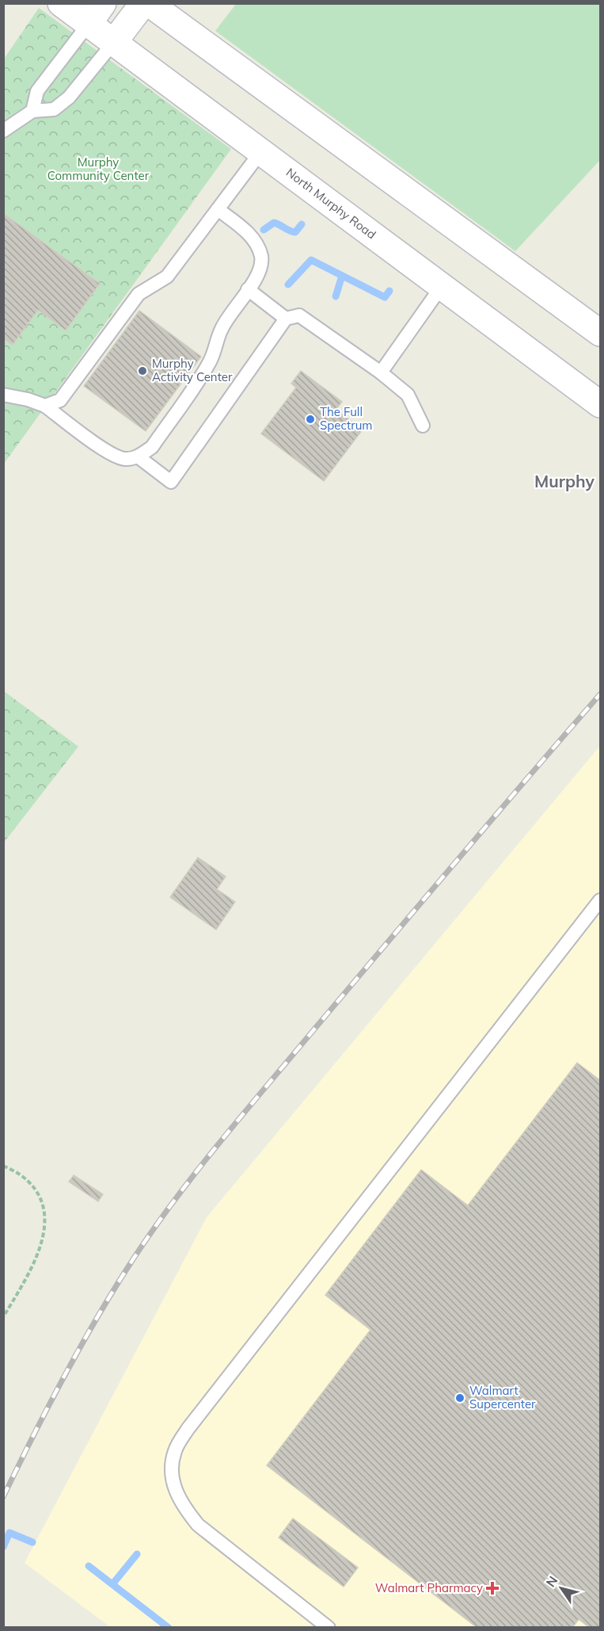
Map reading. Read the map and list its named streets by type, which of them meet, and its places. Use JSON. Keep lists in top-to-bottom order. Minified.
{"streets":{"main road":["North Murphy Road"]},"districts":["Murphy"],"parks":["Murphy Community Center"],"places":{"other":["Murphy Activity Center","The Full Spectrum","Walmart Supercenter"],"health":["Walmart Pharmacy"]},"north":"top left"}
